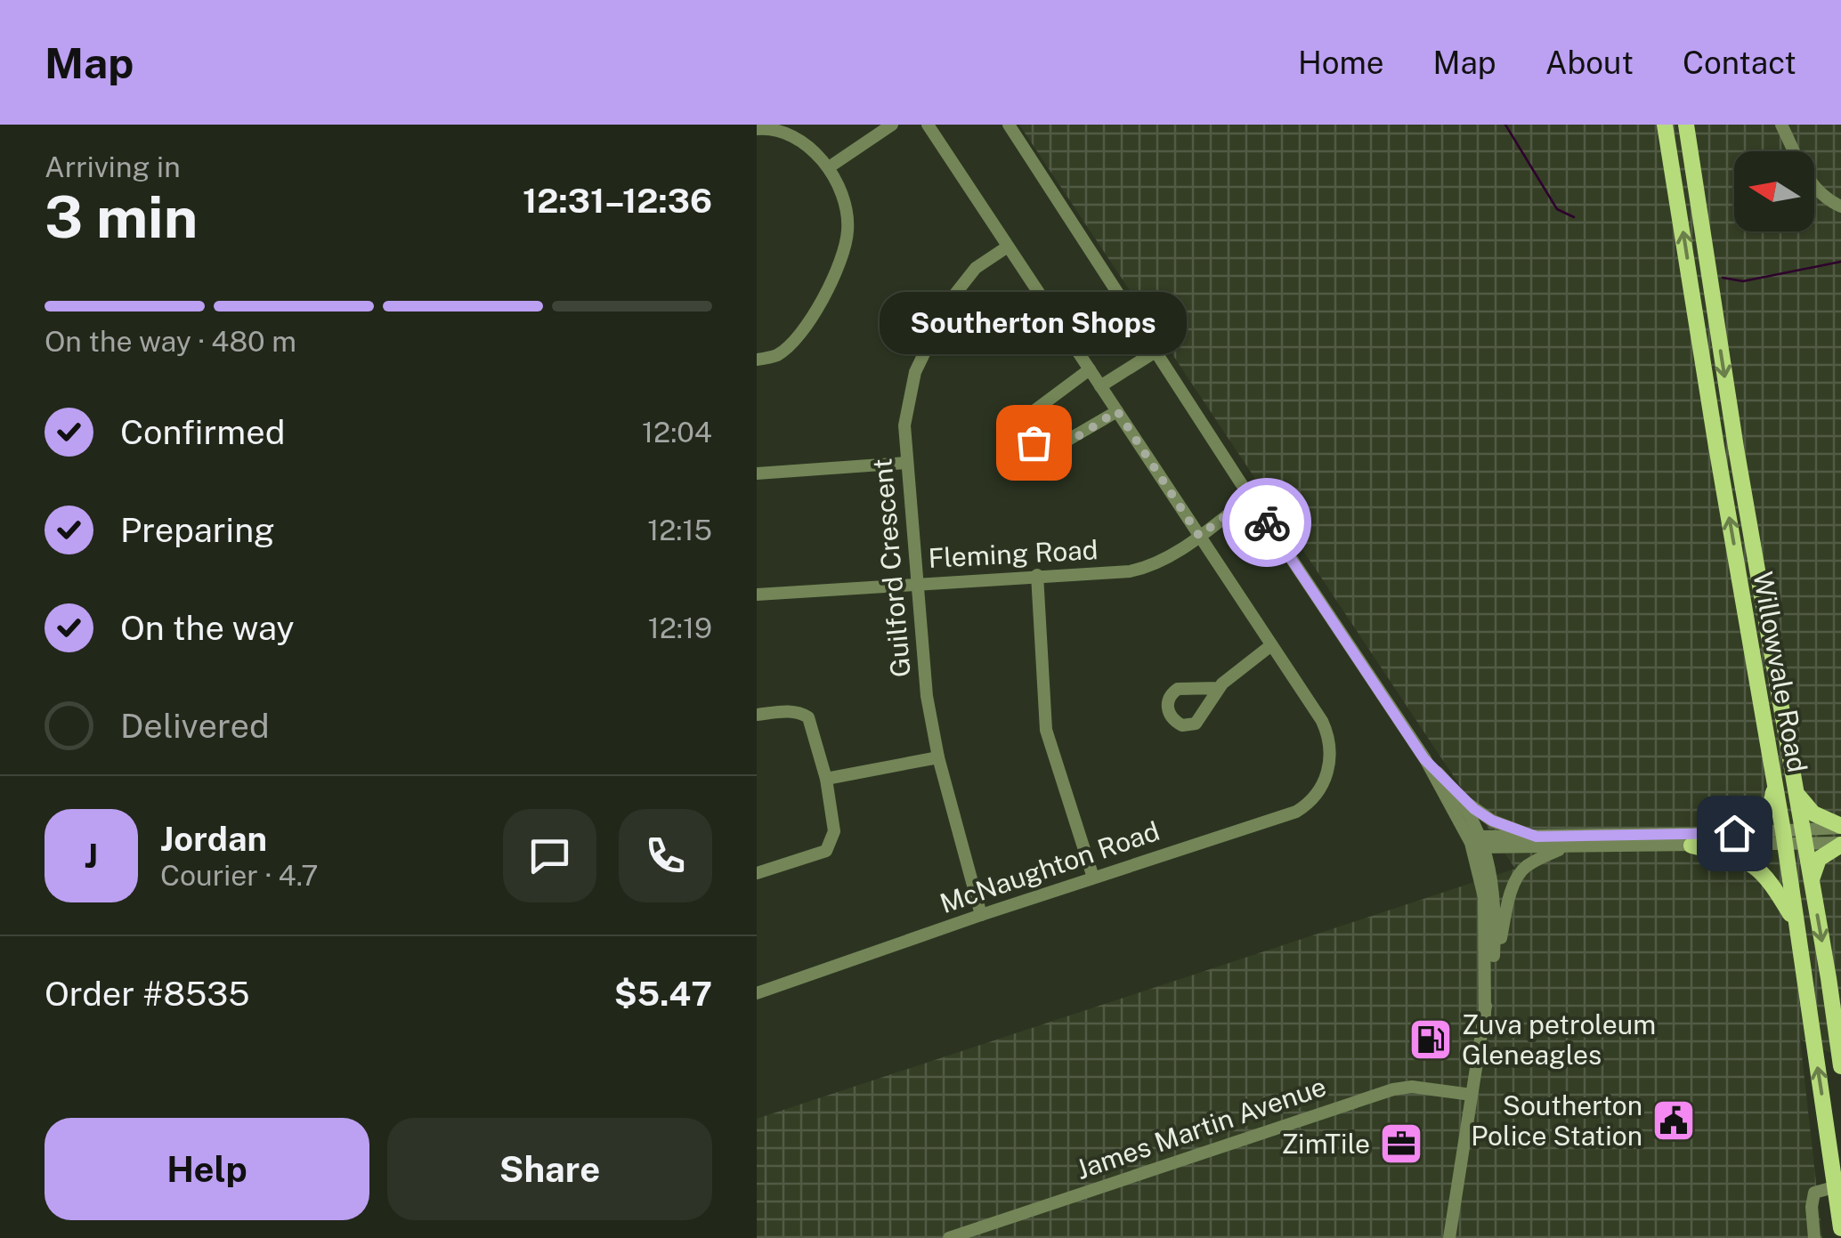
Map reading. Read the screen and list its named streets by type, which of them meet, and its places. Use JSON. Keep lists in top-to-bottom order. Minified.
{"streets":{"main road":["Willowvale Road"],"street":["Fleming Road","Guilford Crescent","McNaughton Road","James Martin Avenue"]},"crossings":[["Fleming Road","Guilford Crescent"],["Guilford Crescent","McNaughton Road"]],"places":{"other":["Southerton Shops"],"fuel station":["Zuva petroleum Gleneagles"],"public building":["Southerton Police Station"],"office":["ZimTile"]},"north":"left","page":{"header":"Map","nav":["Home","Map","About","Contact"],"heading":["3 min","Arriving in","12:31–12:36"],"panel":["Jordan","Courier · 4.7","Order #8535","$5.47"],"bar":"On the way · 480 m","bubble":"Southerton Shops","list":[["Confirmed","12:04"],["Preparing","12:15"],["On the way","12:19"],"Delivered"],"round":"J","buttons":["Help","Share"]}}
